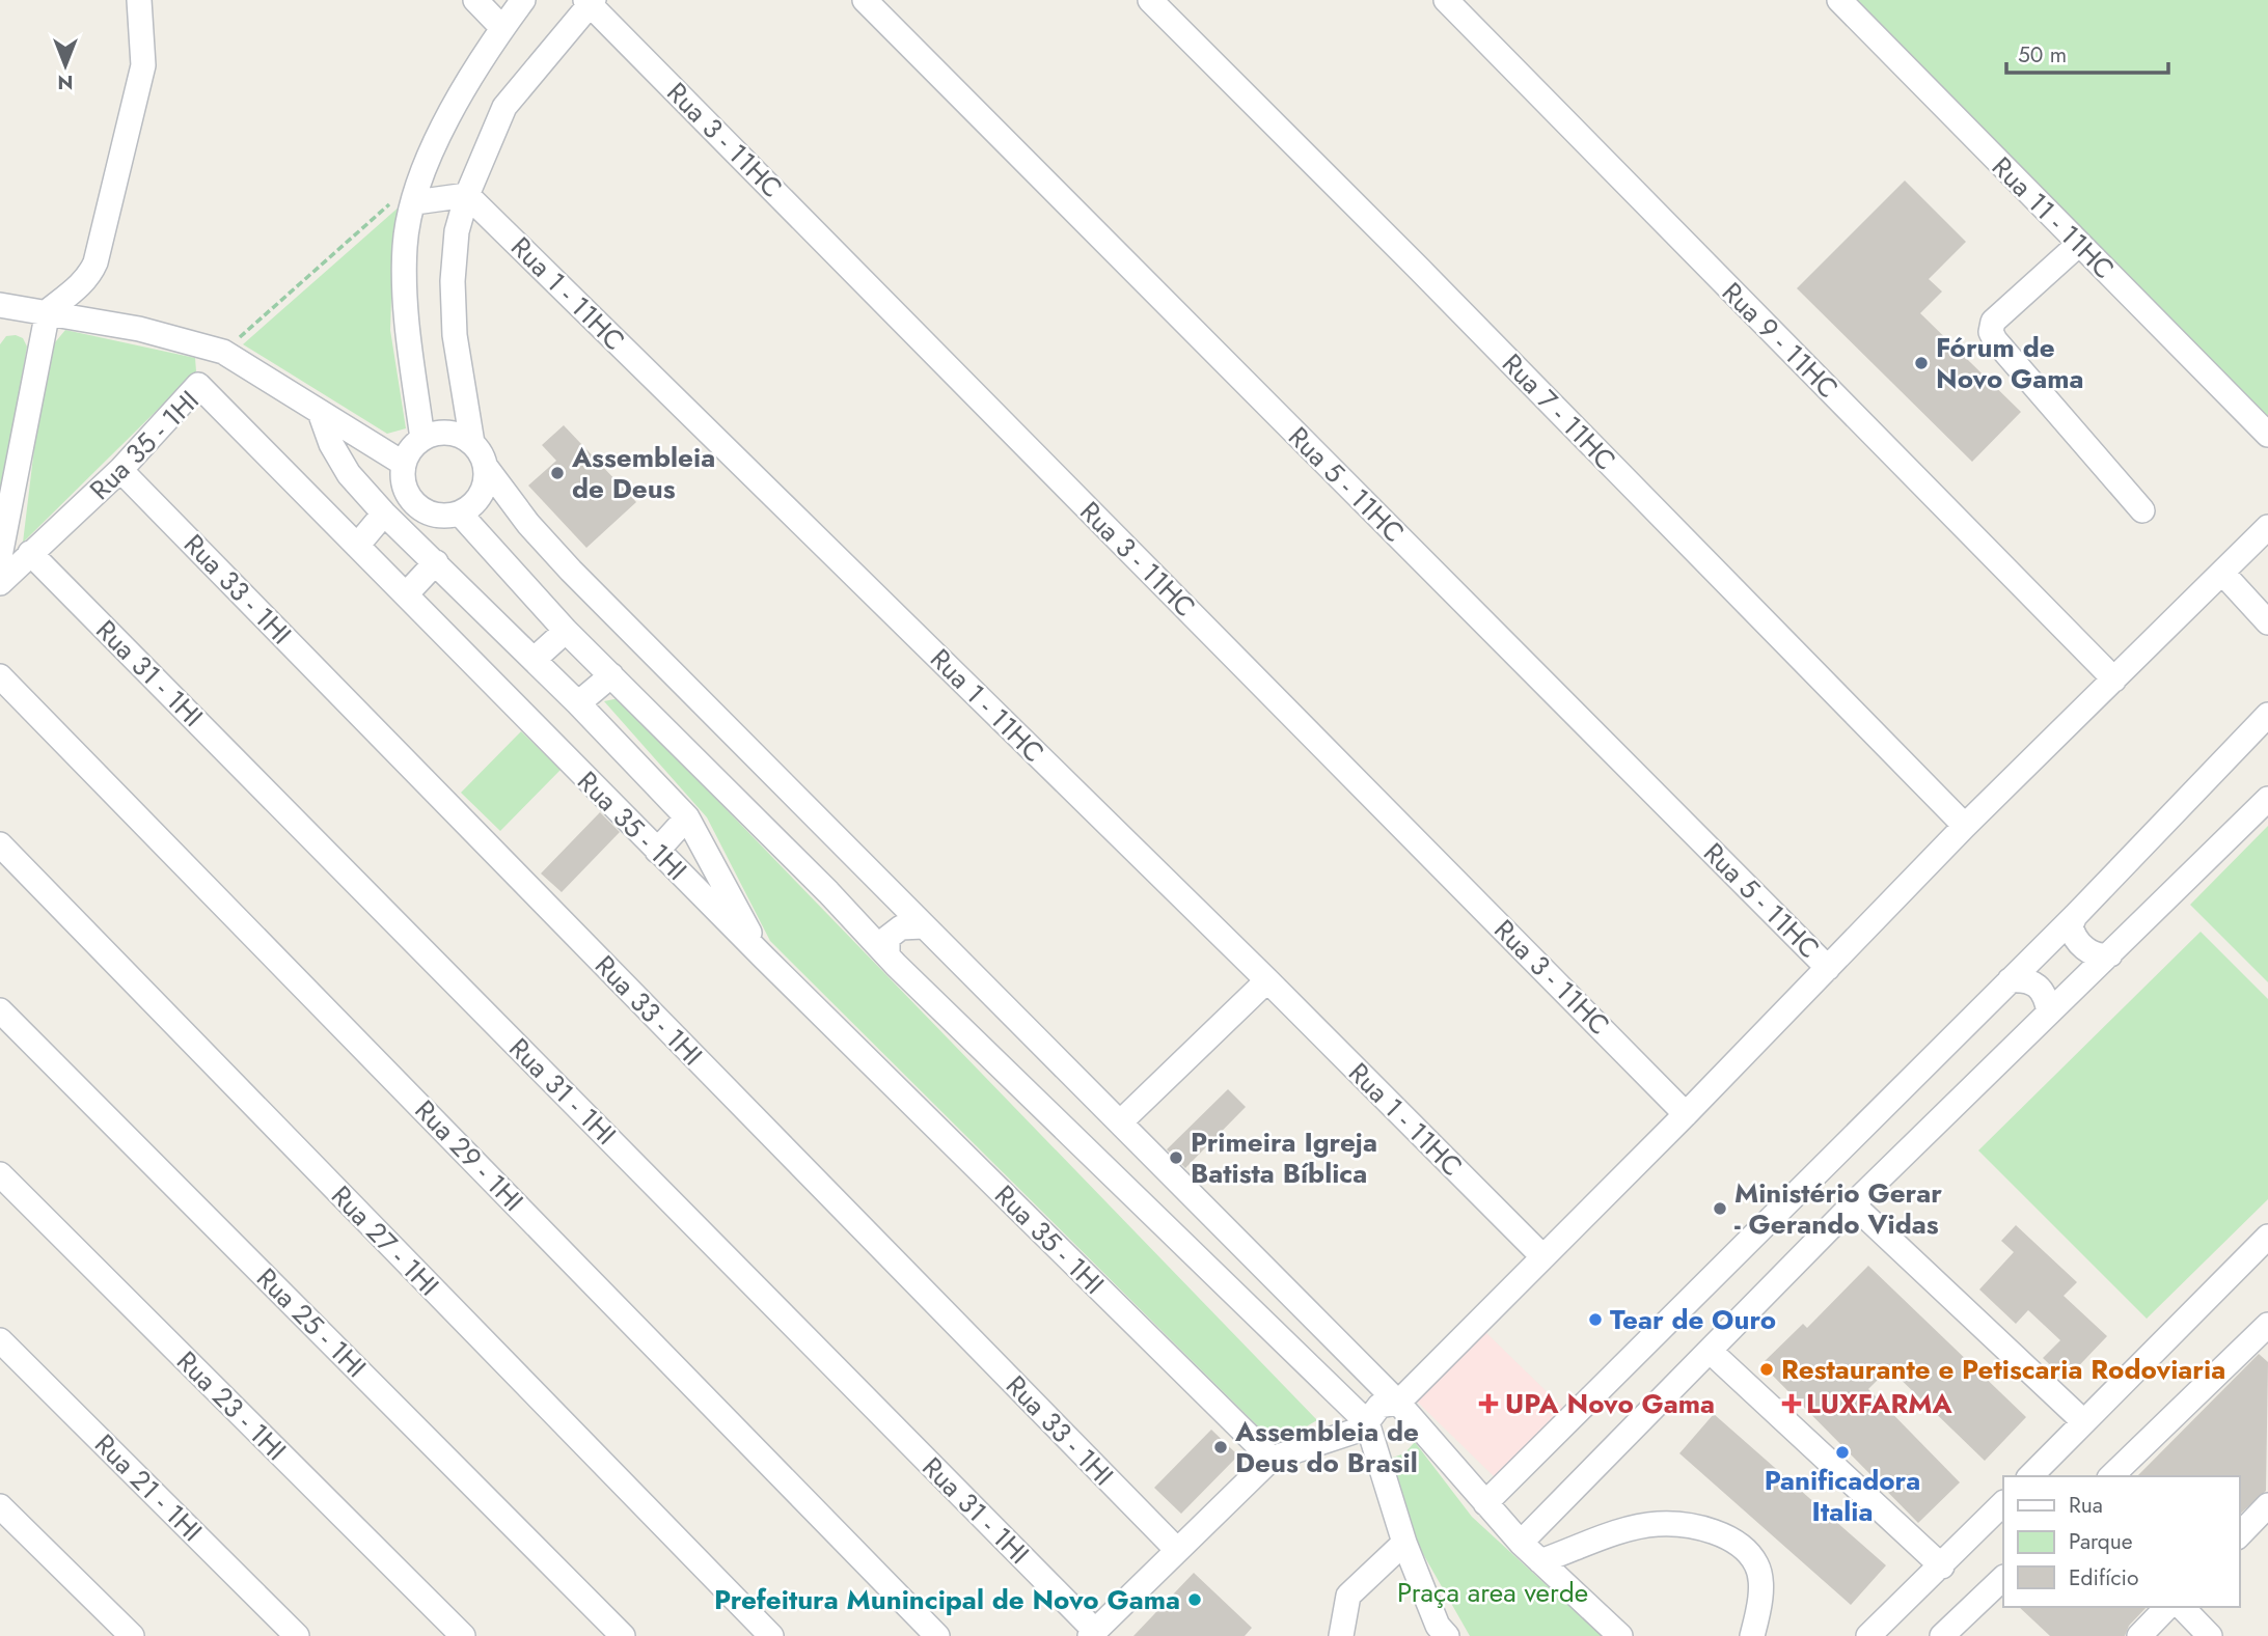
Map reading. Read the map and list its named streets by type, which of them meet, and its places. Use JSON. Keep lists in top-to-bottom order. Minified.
{"streets":{"street":["Rua 3 - 11HC","Rua 11 - 11HC","Rua 1 - 11HC","Rua 9 - 11HC","Rua 7 - 11HC","Rua 35 - 1HI","Rua 5 - 11HC","Rua 33 - 1HI","Rua 31 - 1HI","Rua 29 - 1HI","Rua 27 - 1HI","Rua 25 - 1HI","Rua 23 - 1HI","Rua 21 - 1HI"]},"crossings":[["Rua 35 - 1HI","Rua 33 - 1HI"],["Rua 35 - 1HI","Rua 31 - 1HI"]],"parks":["Praça area verde"],"places":{"other":["Fórum de Novo Gama","Assembleia de Deus","Primeira Igreja Batista Bíblica","Ministério Gerar - Gerando Vidas","Tear de Ouro","Restaurante e Petiscaria Rodoviaria","Assembleia de Deus do Brasil","Panificadora Italia","Prefeitura Munincipal de Novo Gama"],"health":["UPA Novo Gama","LUXFARMA"]},"legend":["Rua","Parque","Edifício"],"scale_bar":"50 m","north":"bottom"}
